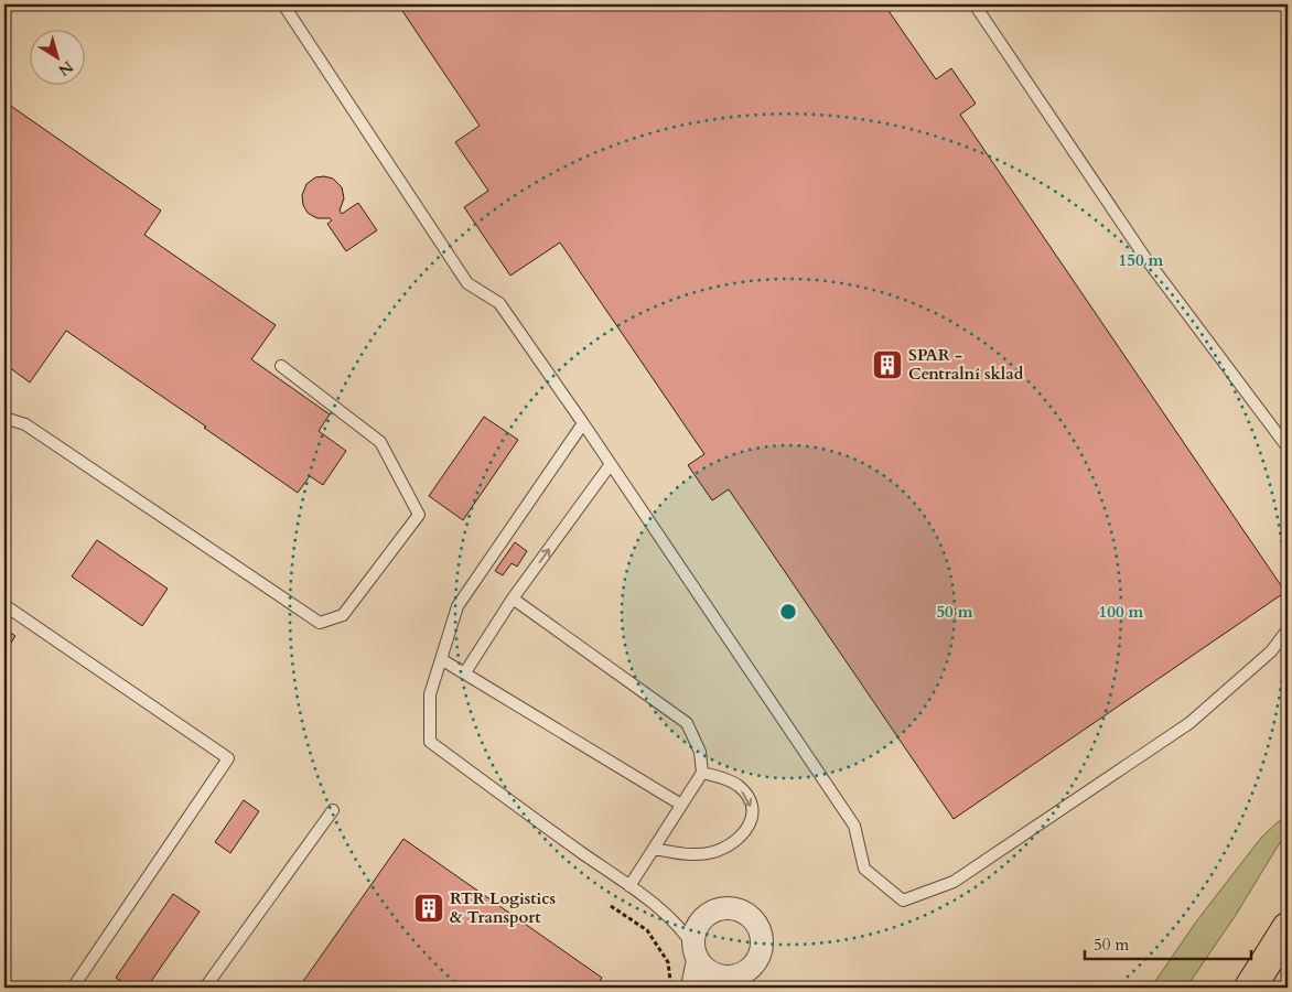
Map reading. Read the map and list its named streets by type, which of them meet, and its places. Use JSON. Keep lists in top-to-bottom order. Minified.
{"places":{"building":["SPAR - Centralní sklad","RTR Logistics & Transport"]},"scale_bar":"50 m","north":"bottom right","rings":["150 m","50 m","100 m"]}
